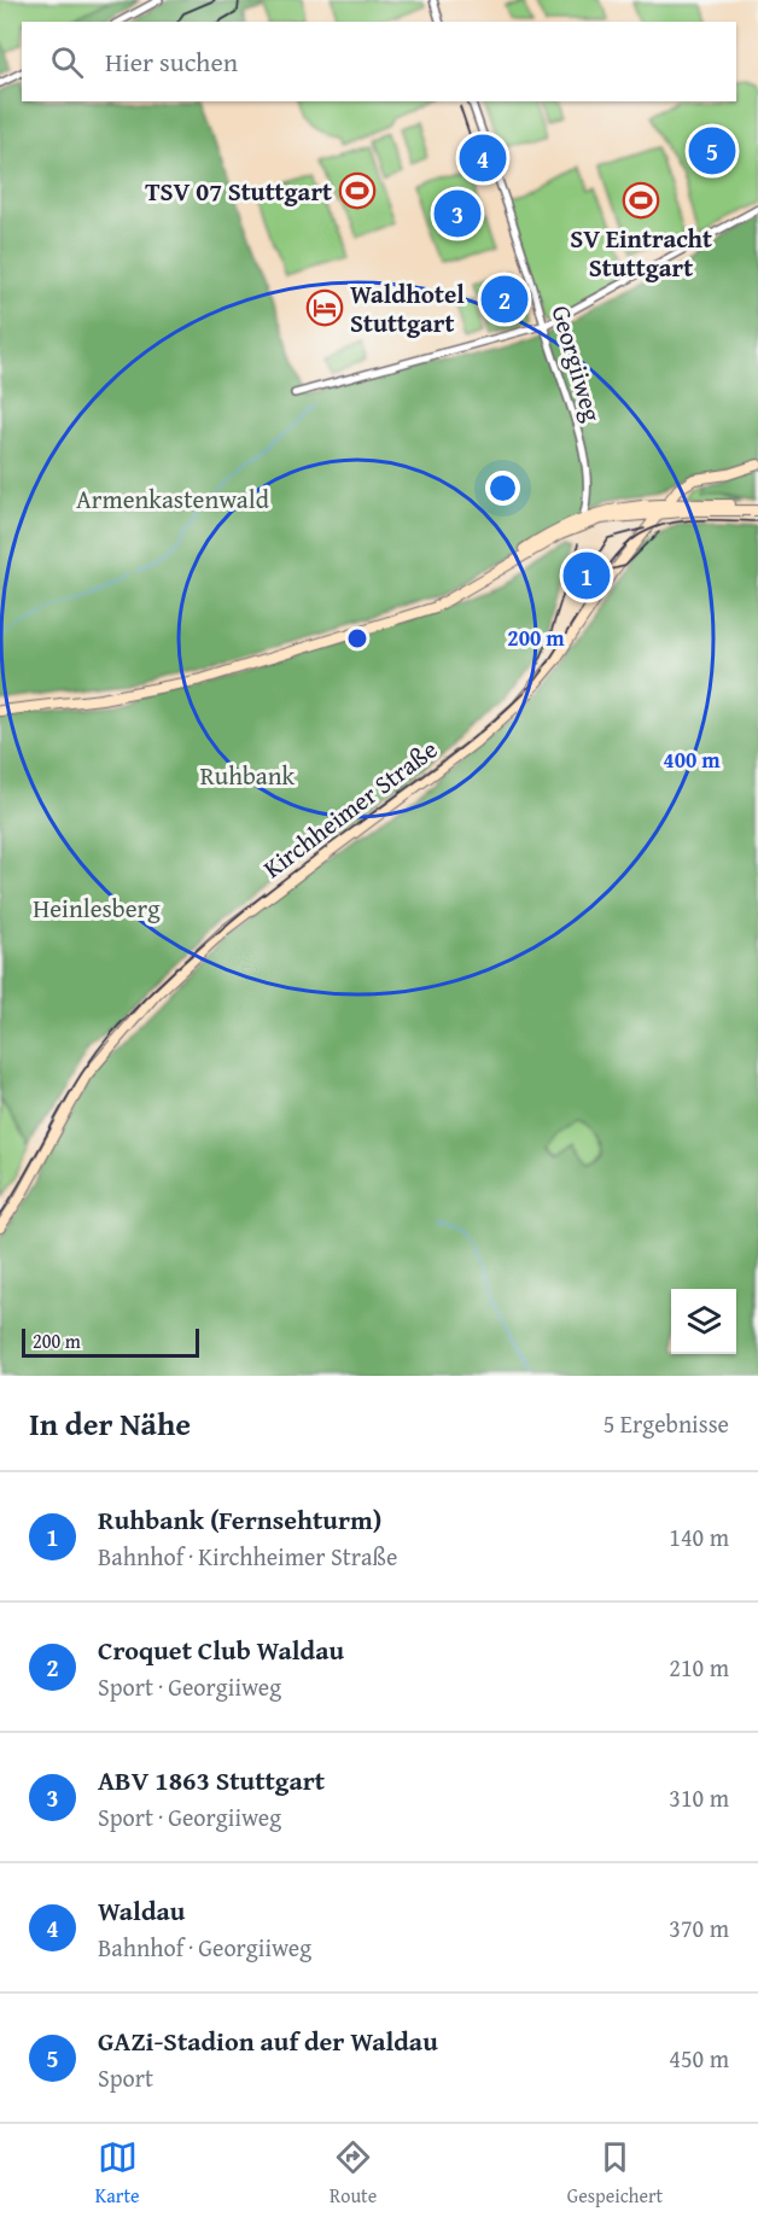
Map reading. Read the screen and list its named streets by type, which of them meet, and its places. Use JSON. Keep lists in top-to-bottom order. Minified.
{"streets":{"main road":["Kirchheimer Straße"],"street":["Georgiiweg"]},"parks":["Armenkastenwald","Ruhbank","Heinlesberg"],"places":{"sports":["TSV 07 Stuttgart","SV Eintracht Stuttgart"],"hotel":["Waldhotel Stuttgart"]},"scale_bar":"200 m","page":{"search":"Hier suchen","pins":["5","4","3","2","1"],"scale":"200 m","heading":["In der Nähe","5 Ergebnisse"],"list":[{"mark":"1","name":"Ruhbank (Fernsehturm)","note":"Bahnhof · Kirchheimer Straße","value":"140 m"},{"mark":"2","name":"Croquet Club Waldau","note":"Sport · Georgiiweg","value":"210 m"},{"mark":"3","name":"ABV 1863 Stuttgart","note":"Sport · Georgiiweg","value":"310 m"},{"mark":"4","name":"Waldau","note":"Bahnhof · Georgiiweg","value":"370 m"},{"mark":"5","name":"GAZi-Stadion auf der Waldau","note":"Sport","value":"450 m"}],"nav":["Karte","Route","Gespeichert"]},"rings":["200 m","400 m"]}
